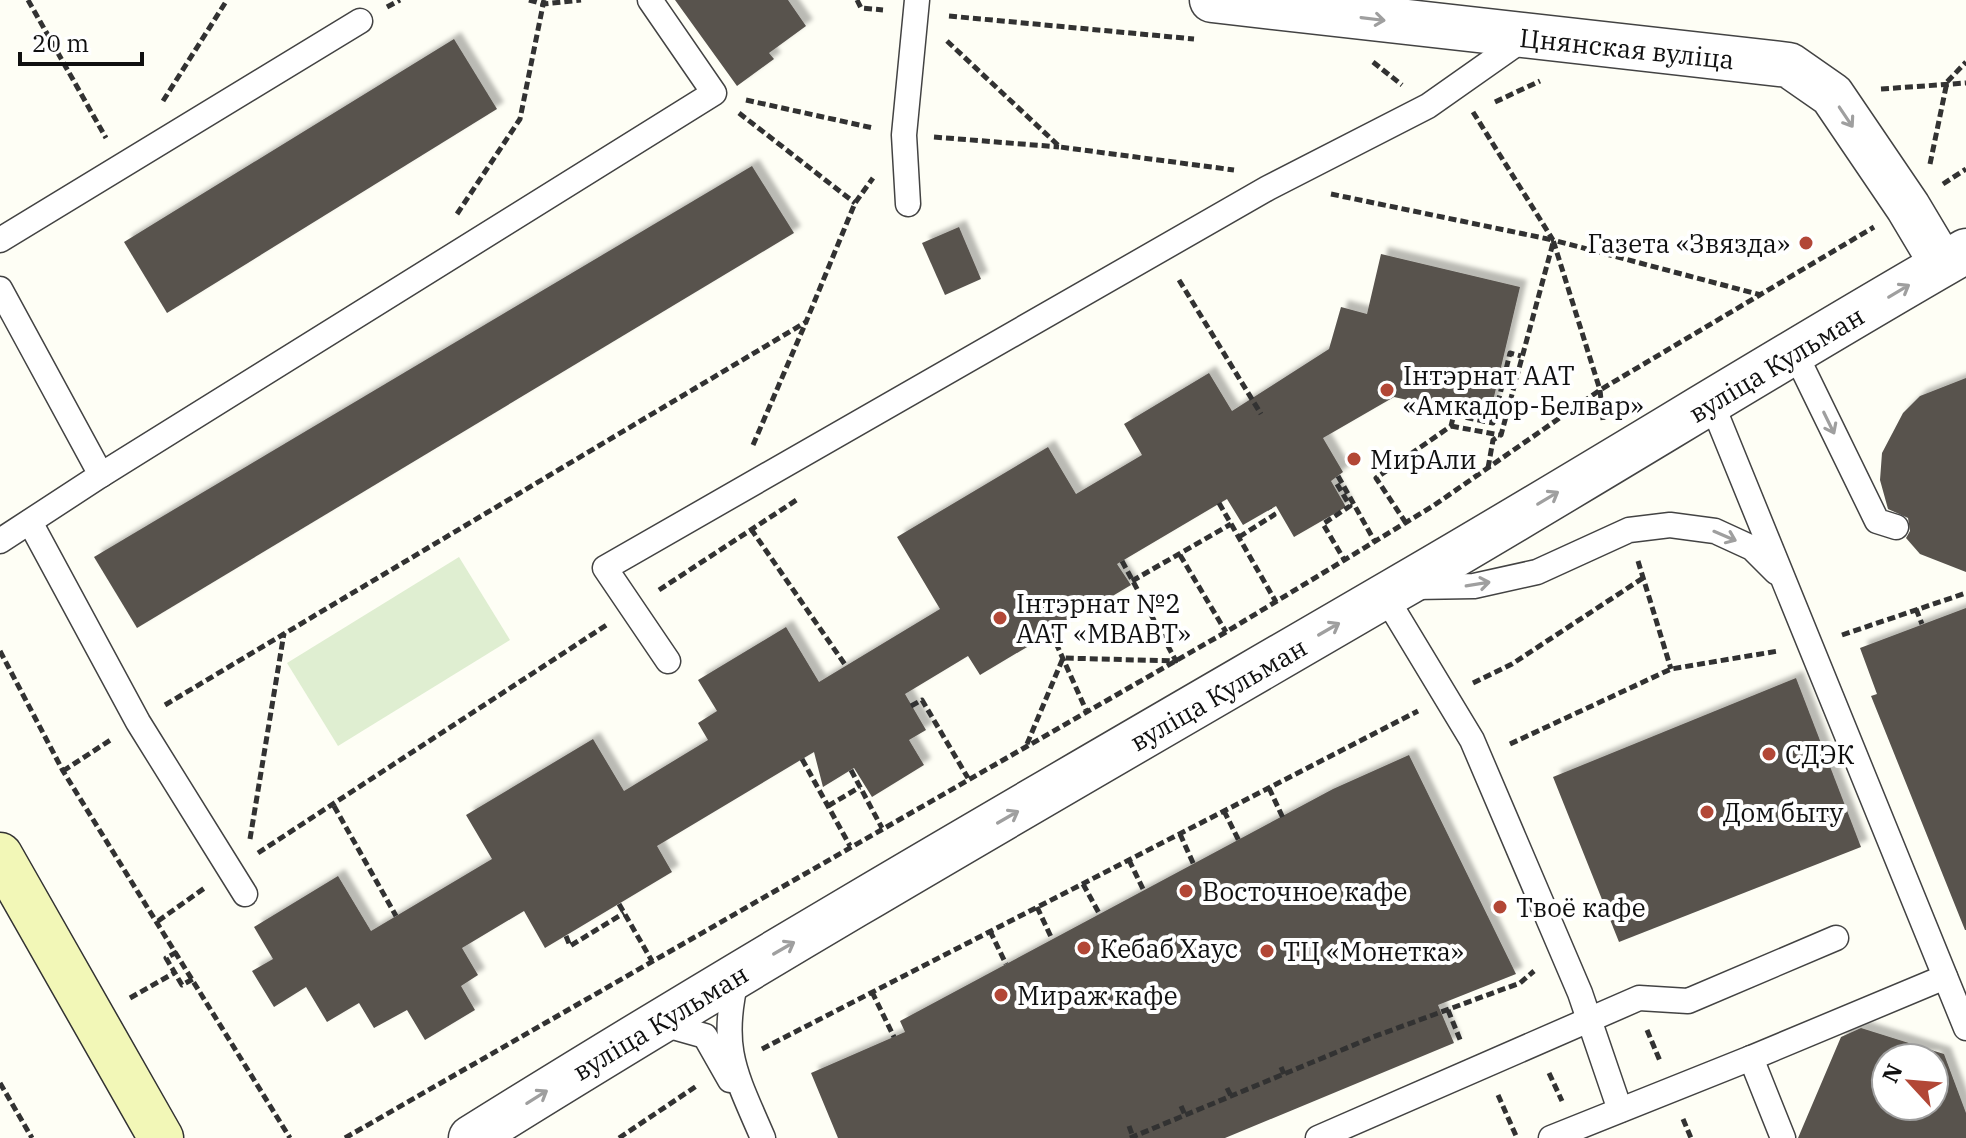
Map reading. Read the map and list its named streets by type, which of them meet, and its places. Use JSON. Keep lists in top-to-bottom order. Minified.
{"streets":{"street":["Цнянская вуліца","вуліца Кульман"]},"crossings":[["Цнянская вуліца","вуліца Кульман"]],"one_way":["Цнянская вуліца","вуліца Кульман"],"places":["Газета «Звязда»","Інтэрнат ААТ «Амкадор-Белвар»","МирАли","Інтэрнат №2 ААТ «МВАВТ»","СДЭК","Дом быту","Восточное кафе","Твоё кафе","Кебаб Хаус","ТЦ «Монетка»","Мираж кафе"],"scale_bar":"20 m","north":"top left"}
